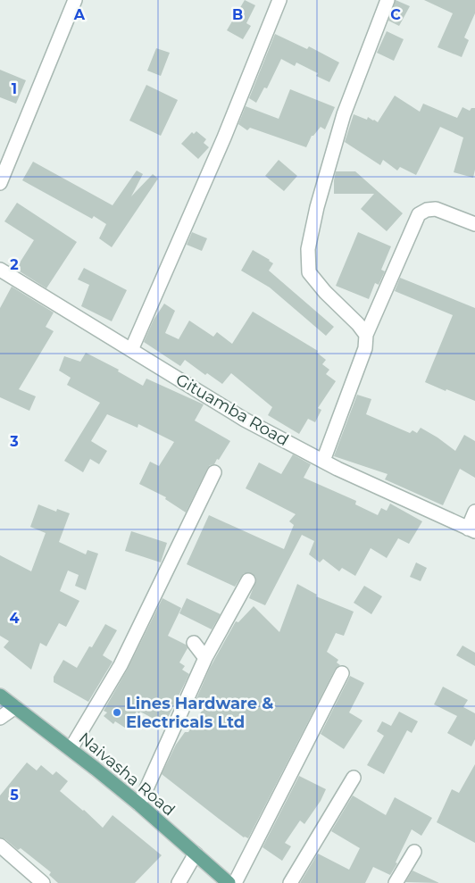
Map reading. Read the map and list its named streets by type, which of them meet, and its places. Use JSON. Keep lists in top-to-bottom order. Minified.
{"streets":{"main road":["Naivasha Road"],"street":["Gituamba Road"]},"places":["Lines Hardware & Electricals Ltd"],"grid":{"columns":["A","B","C"],"rows":["1","2","3","4","5"]}}
